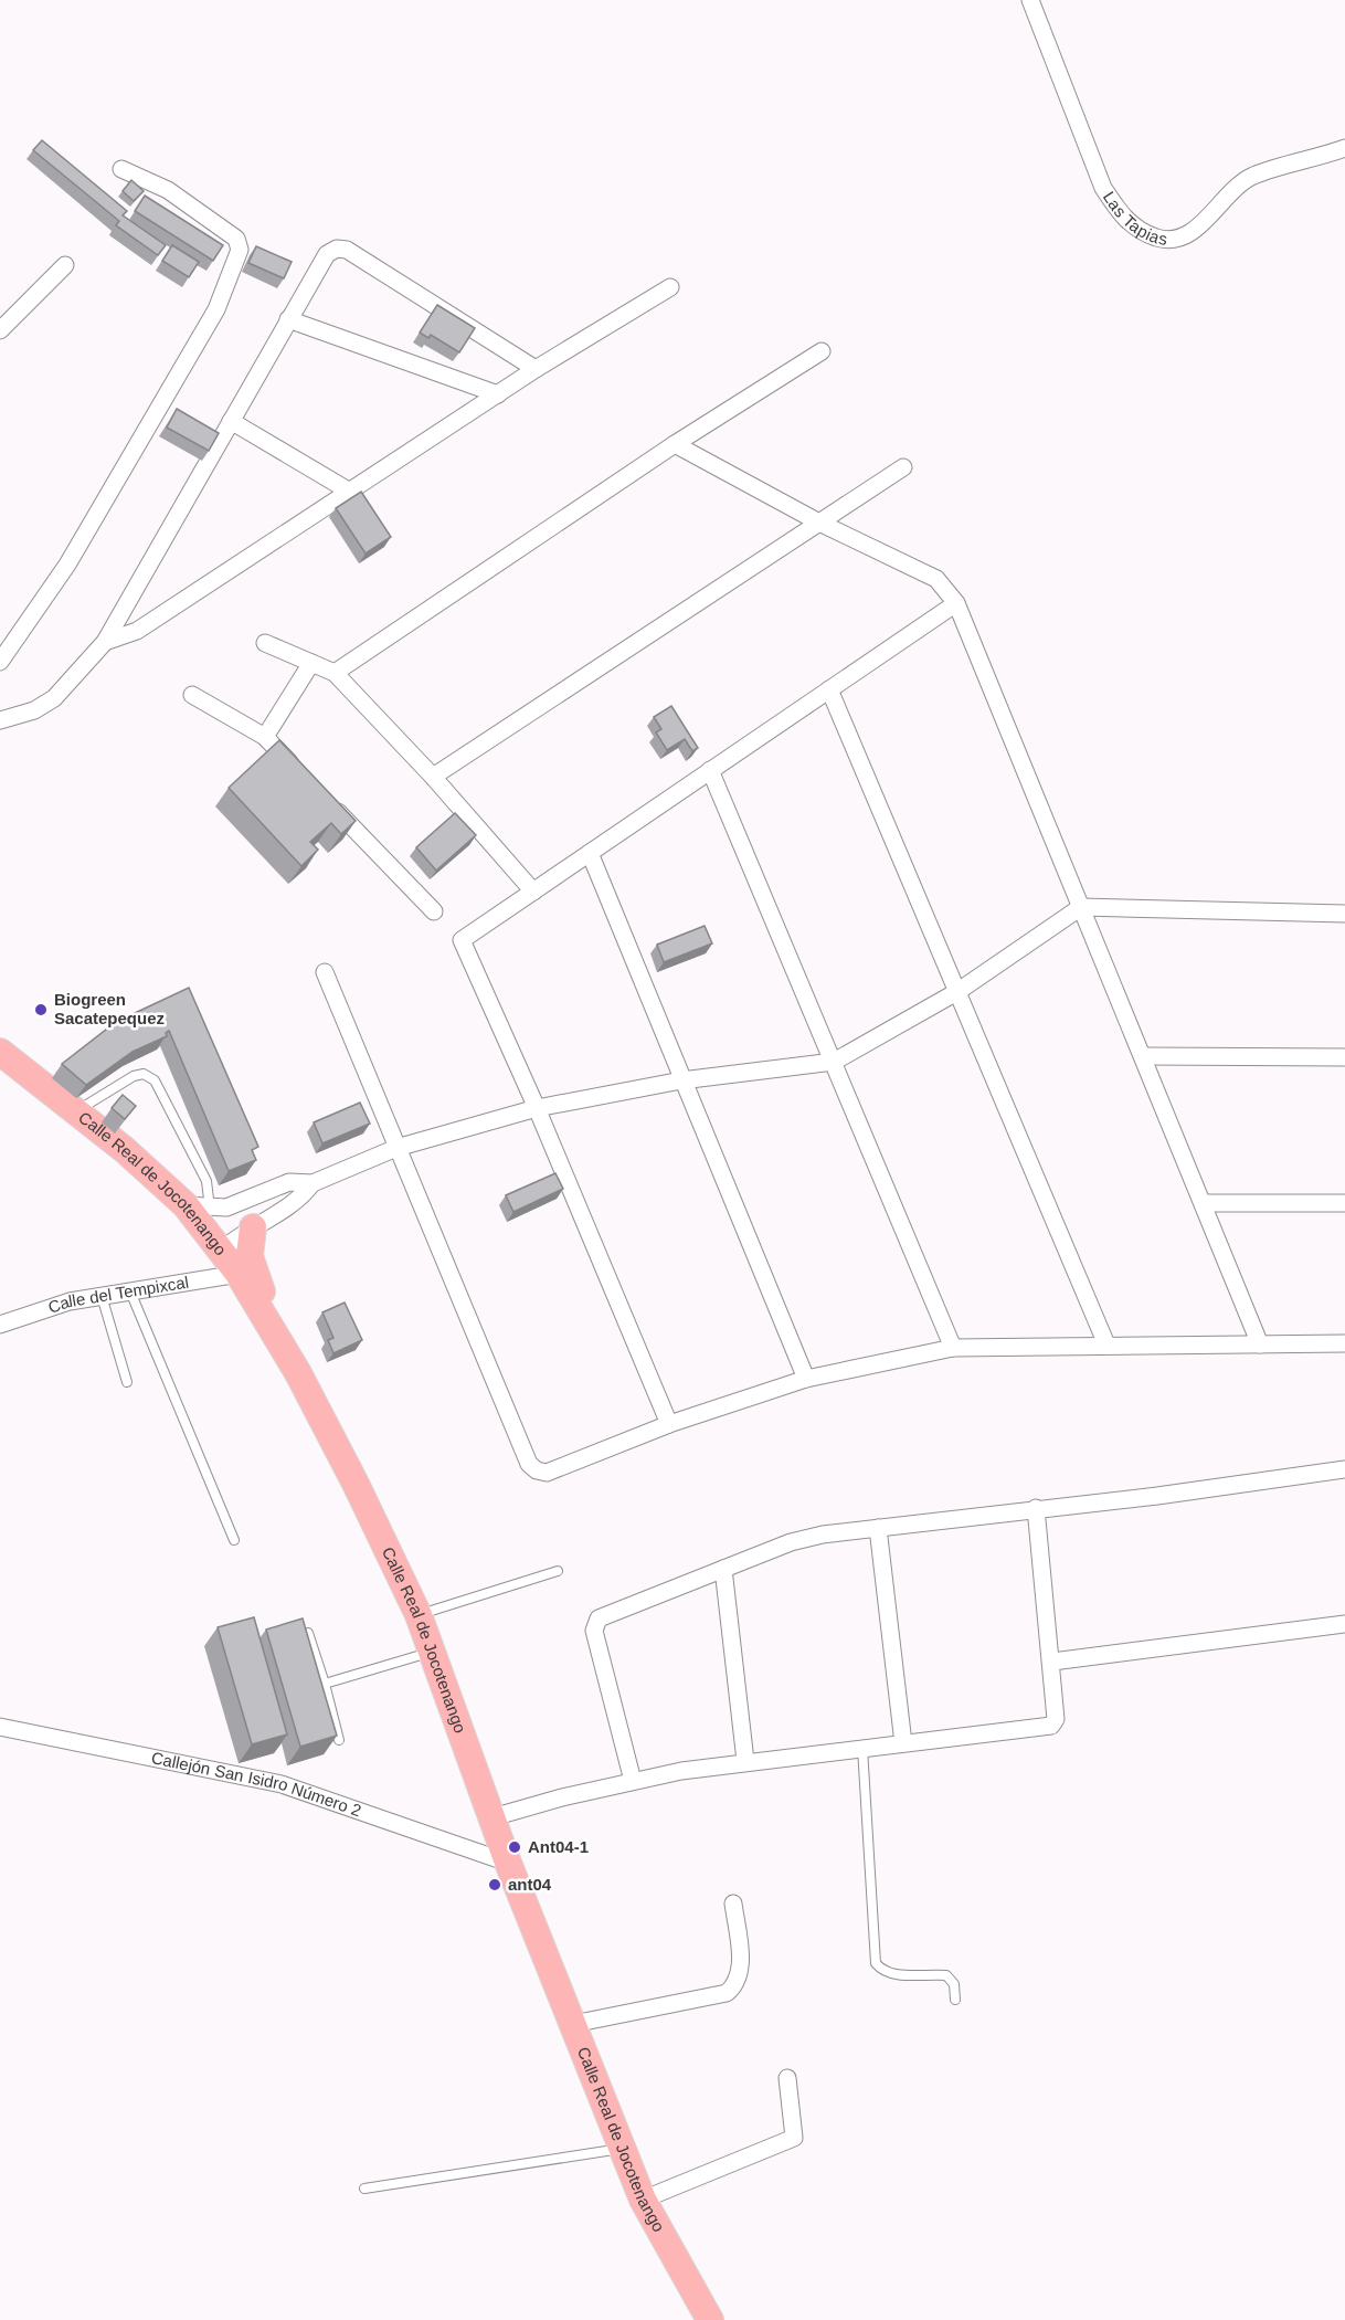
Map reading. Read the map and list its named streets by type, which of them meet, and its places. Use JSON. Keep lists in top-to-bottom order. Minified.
{"streets":{"main road":["Calle Real de Jocotenango"],"street":["Las Tapias","Calle del Tempixcal","Callejón San Isidro Número 2"]},"crossings":[["Calle Real de Jocotenango","Calle del Tempixcal"],["Calle Real de Jocotenango","Callejón San Isidro Número 2"]],"places":["Biogreen Sacatepequez","Ant04-1","ant04"]}
